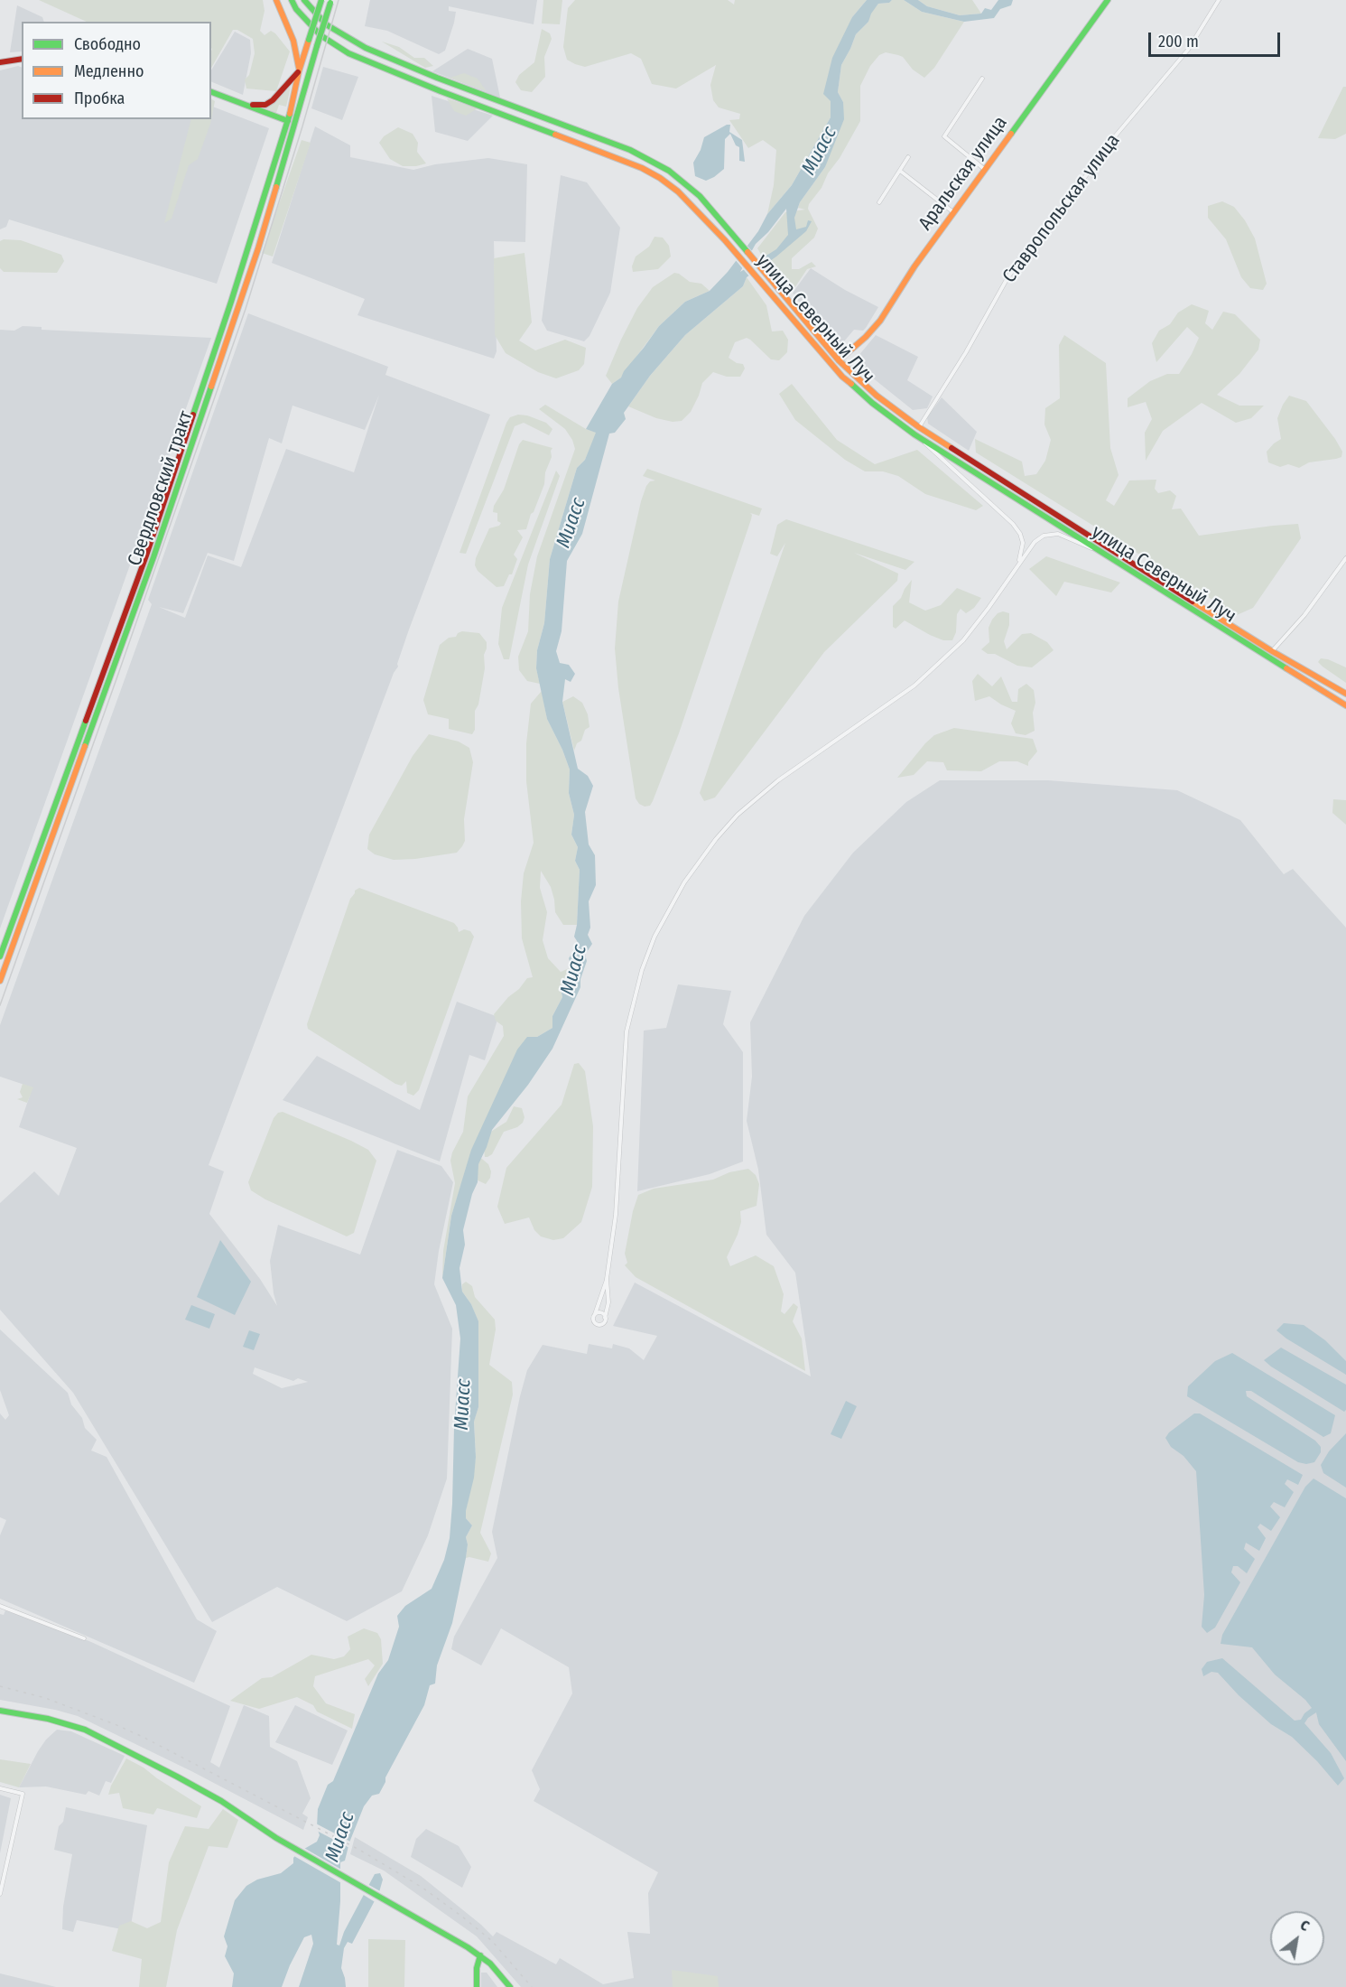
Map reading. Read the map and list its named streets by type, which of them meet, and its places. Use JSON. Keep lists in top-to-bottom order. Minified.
{"streets":{"main road":["Аральская улица","улица Северный Луч","Свердловский тракт"],"street":["Ставропольская улица"]},"crossings":[["Аральская улица","улица Северный Луч"],["Ставропольская улица","улица Северный Луч"]],"water":["Миасс"],"legend":["Свободно","Медленно","Пробка"],"scale_bar":"200 m","north":"top right"}
